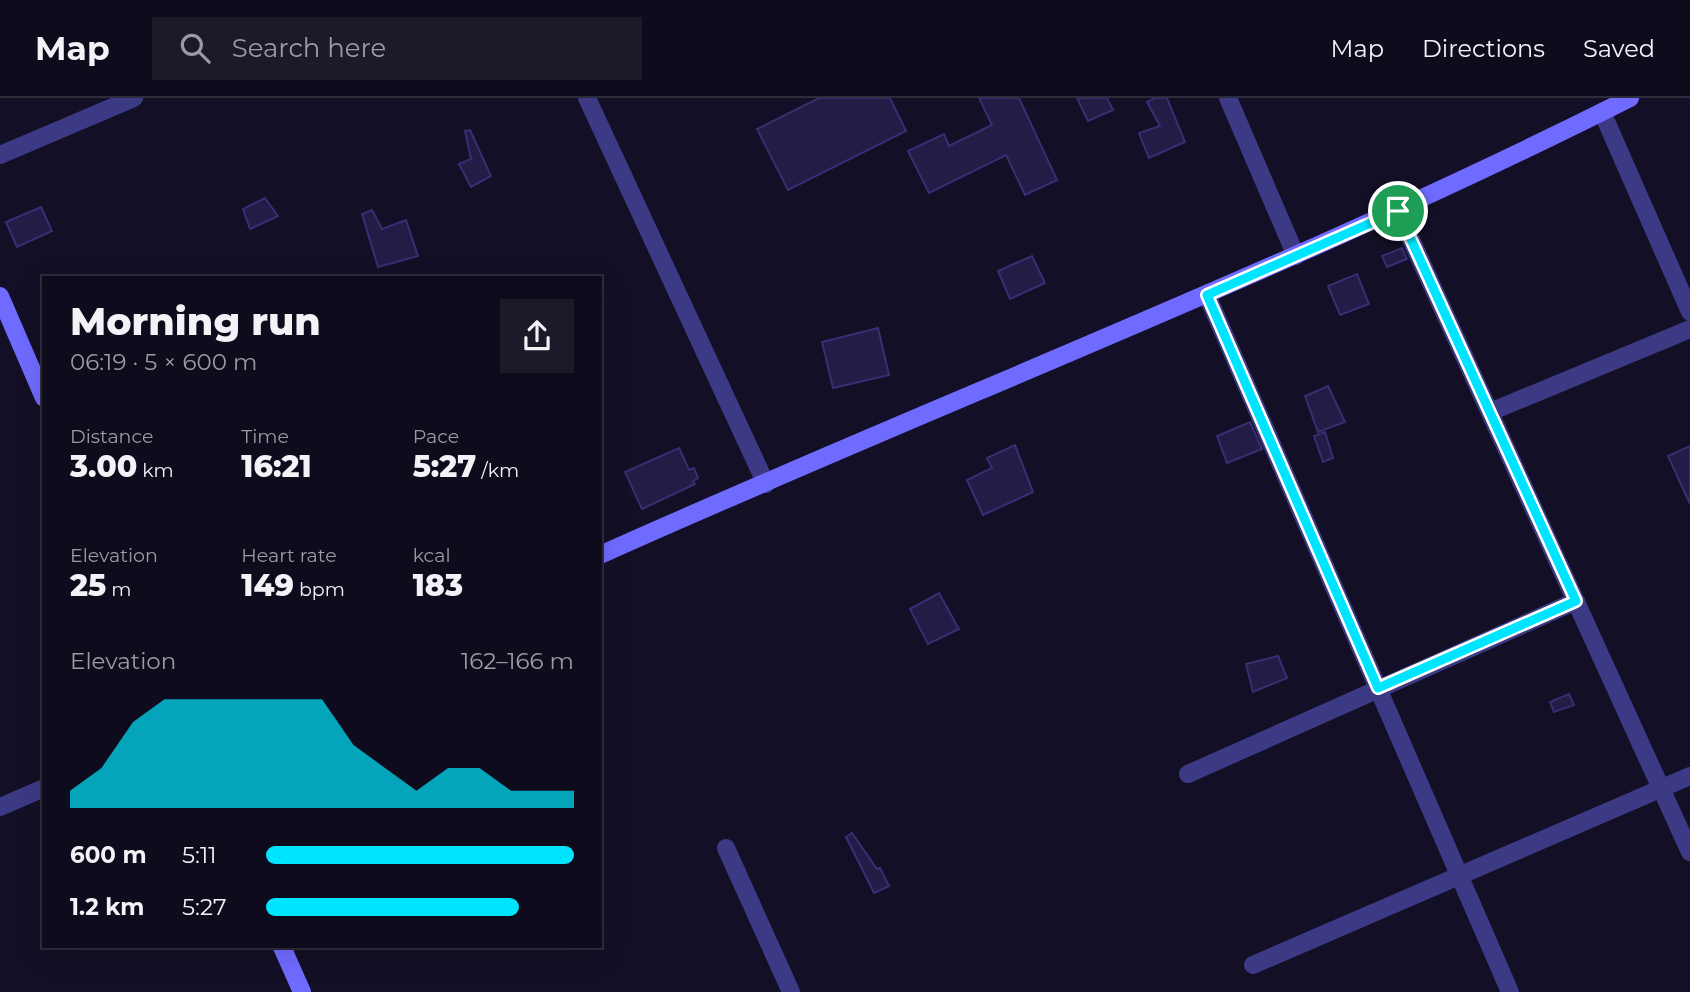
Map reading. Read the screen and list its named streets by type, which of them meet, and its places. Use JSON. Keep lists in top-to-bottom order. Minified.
{"page":{"header":"Map","search":"Search here","nav":["Map","Directions","Saved"],"heading":["Morning run","06:19 · 5 × 600 m"],"stats":[["Distance","3.00 km"],["Time","16:21"],["Pace","5:27 /km"],["Elevation","25 m"],["Heart rate","149 bpm"],["kcal","183"]],"chart":["Elevation","162–166 m"],"list":[{"name":"600 m","note":"5:11"},{"name":"1.2 km","note":"5:27"}]}}
